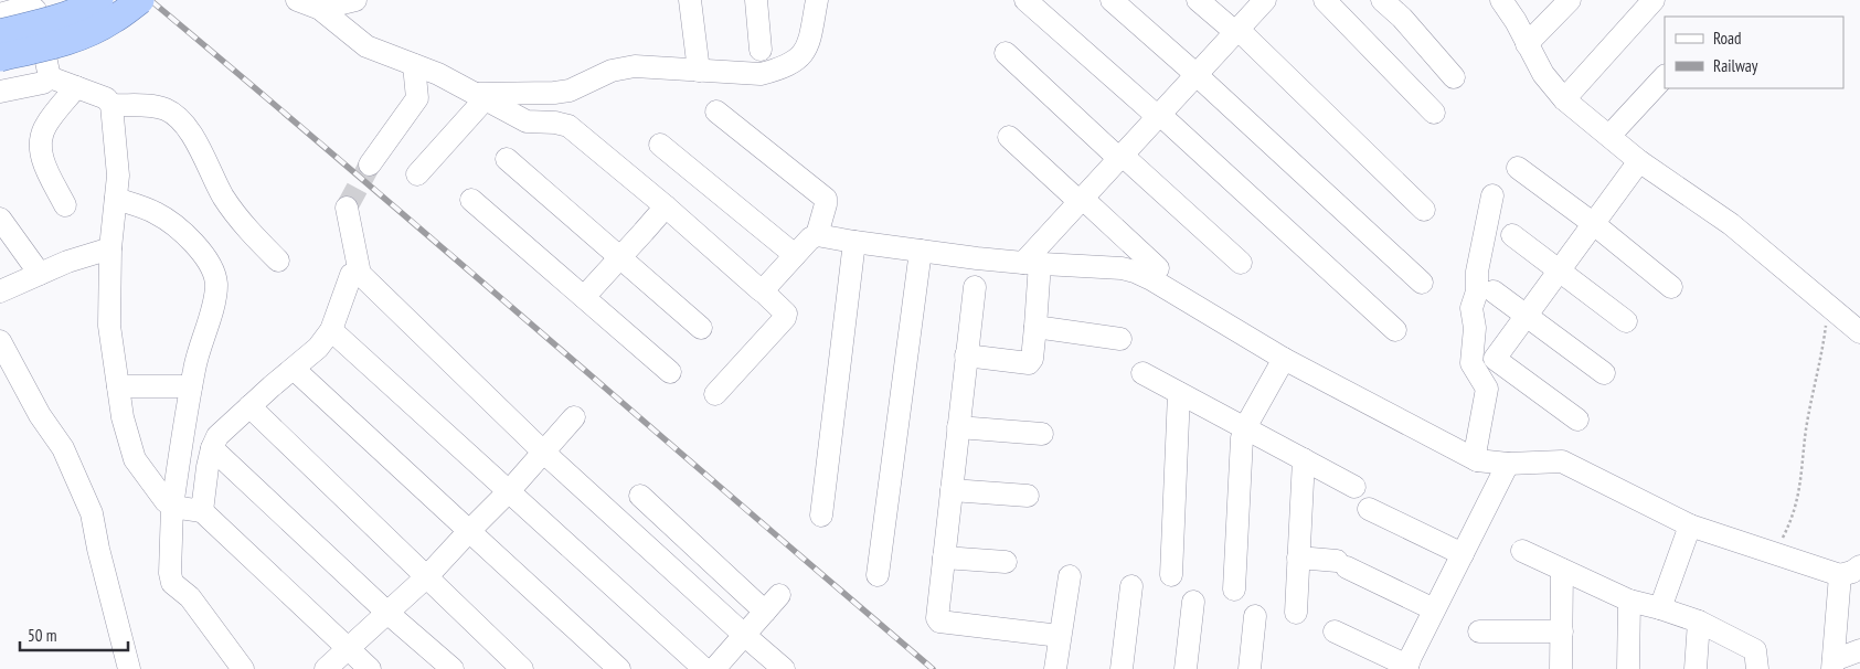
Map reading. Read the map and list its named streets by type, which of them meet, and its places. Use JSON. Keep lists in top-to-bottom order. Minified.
{"legend":["Road","Railway"],"scale_bar":"50 m"}
